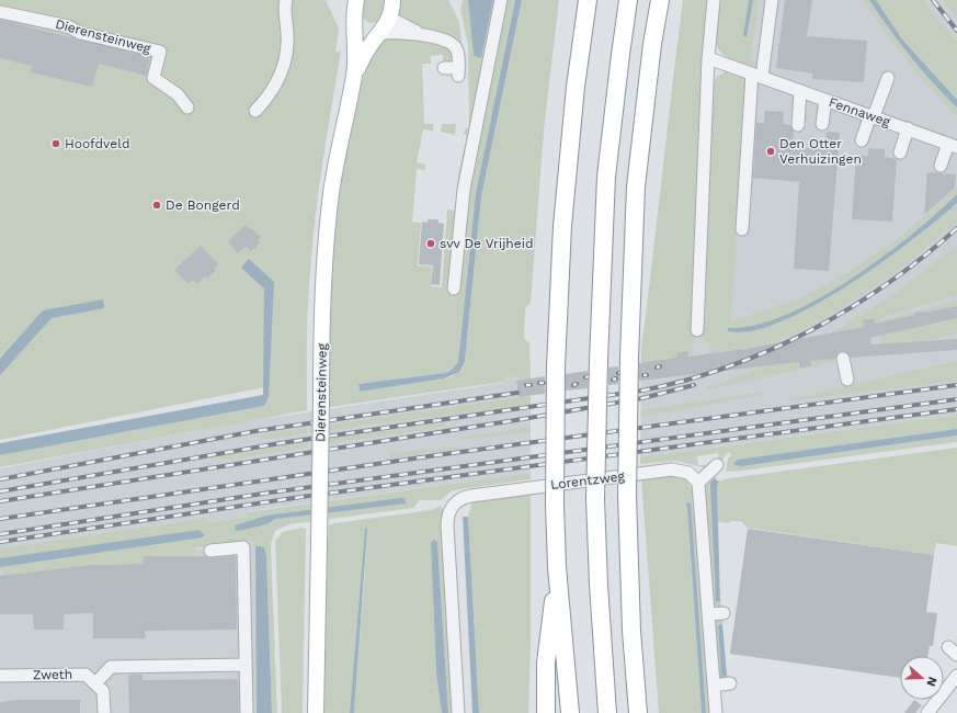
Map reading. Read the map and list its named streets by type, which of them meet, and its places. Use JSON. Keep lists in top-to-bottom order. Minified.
{"streets":{"main road":["Dierensteinweg"],"street":["Fennaweg","Lorentzweg","Zweth"]},"places":["Hoofdveld","Den Otter Verhuizingen","De Bongerd","svv De Vrijheid"],"north":"right"}
